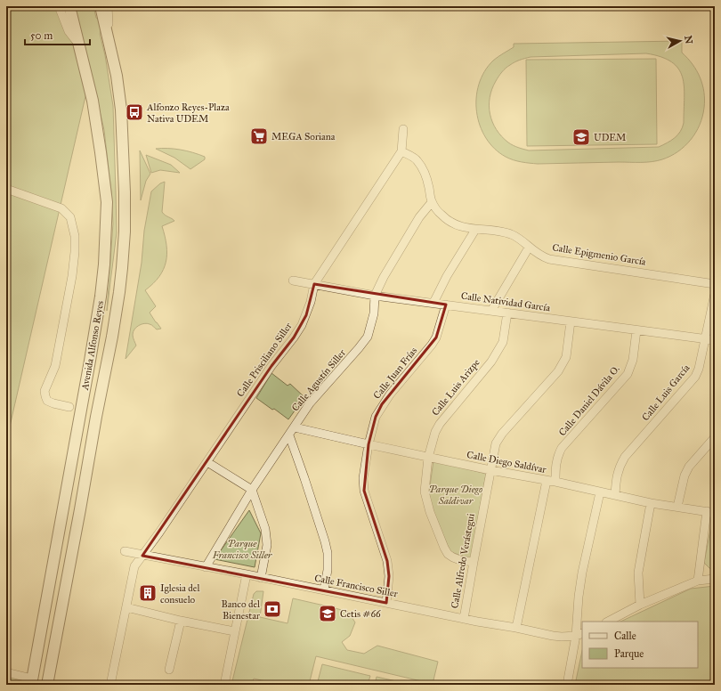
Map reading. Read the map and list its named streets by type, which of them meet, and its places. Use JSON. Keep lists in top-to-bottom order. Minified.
{"streets":{"main road":["Avenida Alfonso Reyes"],"street":["Calle Epigmenio García","Calle Natividad García","Calle Prisciliano Siller","Calle Juan Frías","Calle Agustín Siller","Calle Luis Arizpe","Calle Luis García","Calle Daniel Dávila O.","Calle Diego Saldívar","Calle Alfredo Verástegui","Calle Francisco Siller"]},"crossings":[["Calle Epigmenio García","Calle Prisciliano Siller"],["Calle Epigmenio García","Calle Agustín Siller"],["Calle Natividad García","Calle Prisciliano Siller"],["Calle Natividad García","Calle Juan Frías"],["Calle Natividad García","Calle Agustín Siller"],["Calle Natividad García","Calle Luis Arizpe"],["Calle Natividad García","Calle Luis García"],["Calle Natividad García","Calle Daniel Dávila O."],["Calle Natividad García","Calle Alfredo Verástegui"],["Calle Prisciliano Siller","Calle Francisco Siller"],["Calle Juan Frías","Calle Diego Saldívar"],["Calle Juan Frías","Calle Francisco Siller"],["Calle Agustín Siller","Calle Diego Saldívar"],["Calle Agustín Siller","Calle Francisco Siller"],["Calle Luis Arizpe","Calle Diego Saldívar"],["Calle Luis Arizpe","Calle Alfredo Verástegui"],["Calle Luis García","Calle Diego Saldívar"],["Calle Daniel Dávila O.","Calle Diego Saldívar"],["Calle Diego Saldívar","Calle Alfredo Verástegui"],["Calle Alfredo Verástegui","Calle Francisco Siller"]],"parks":["Parque Diego Saldivar","Parque Francisco Siller"],"places":{"bus stop":["Alfonzo Reyes-Plaza Nativa UDEM"],"supermarket":["MEGA Soriana"],"school or university":["UDEM","Cetis #66"],"building":["Iglesia del consuelo"],"bank":["Banco del Bienestar"]},"legend":["Calle","Parque"],"scale_bar":"50 m","north":"right"}
